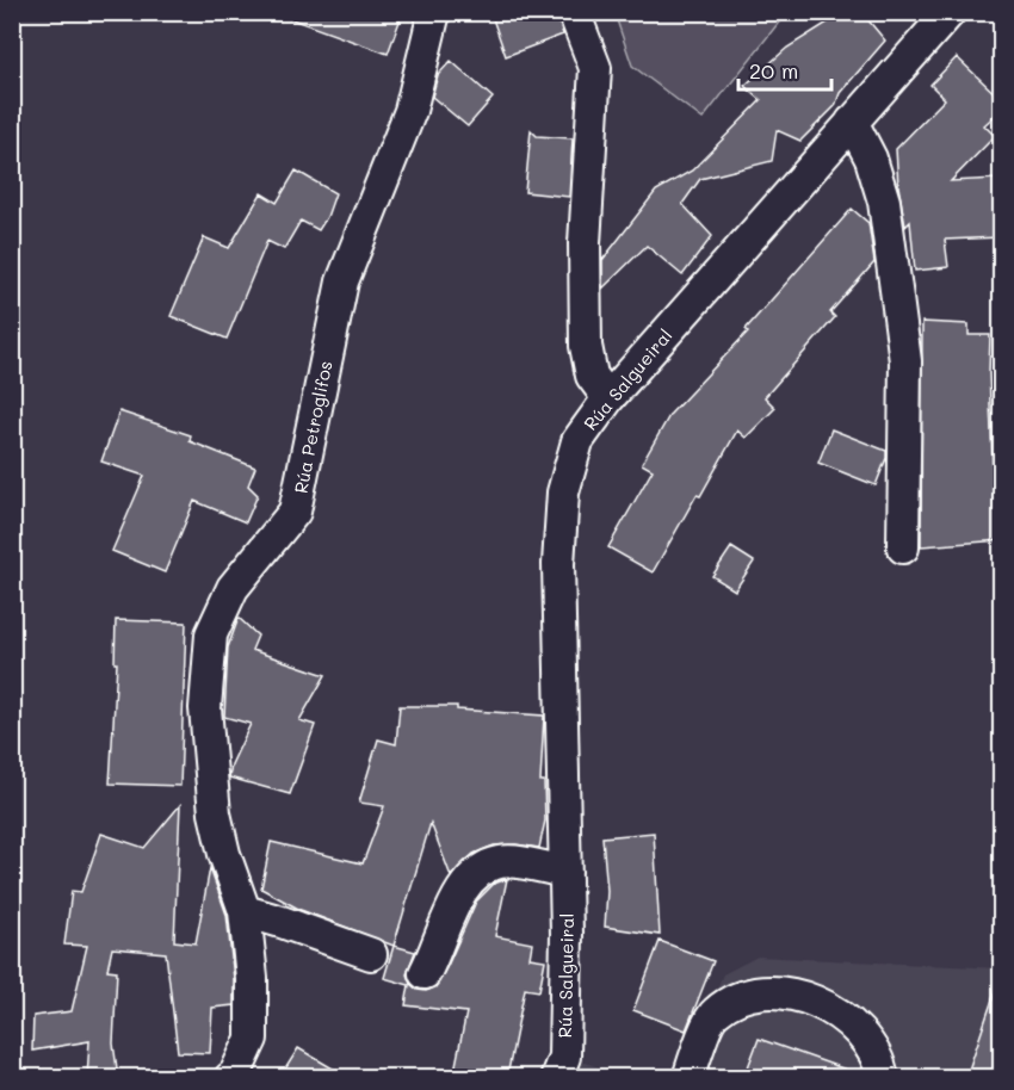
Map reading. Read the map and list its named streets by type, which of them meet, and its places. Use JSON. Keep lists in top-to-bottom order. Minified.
{"streets":{"street":["Rúa Salgueiral","Rúa Petroglifos"]},"scale_bar":"20 m"}
